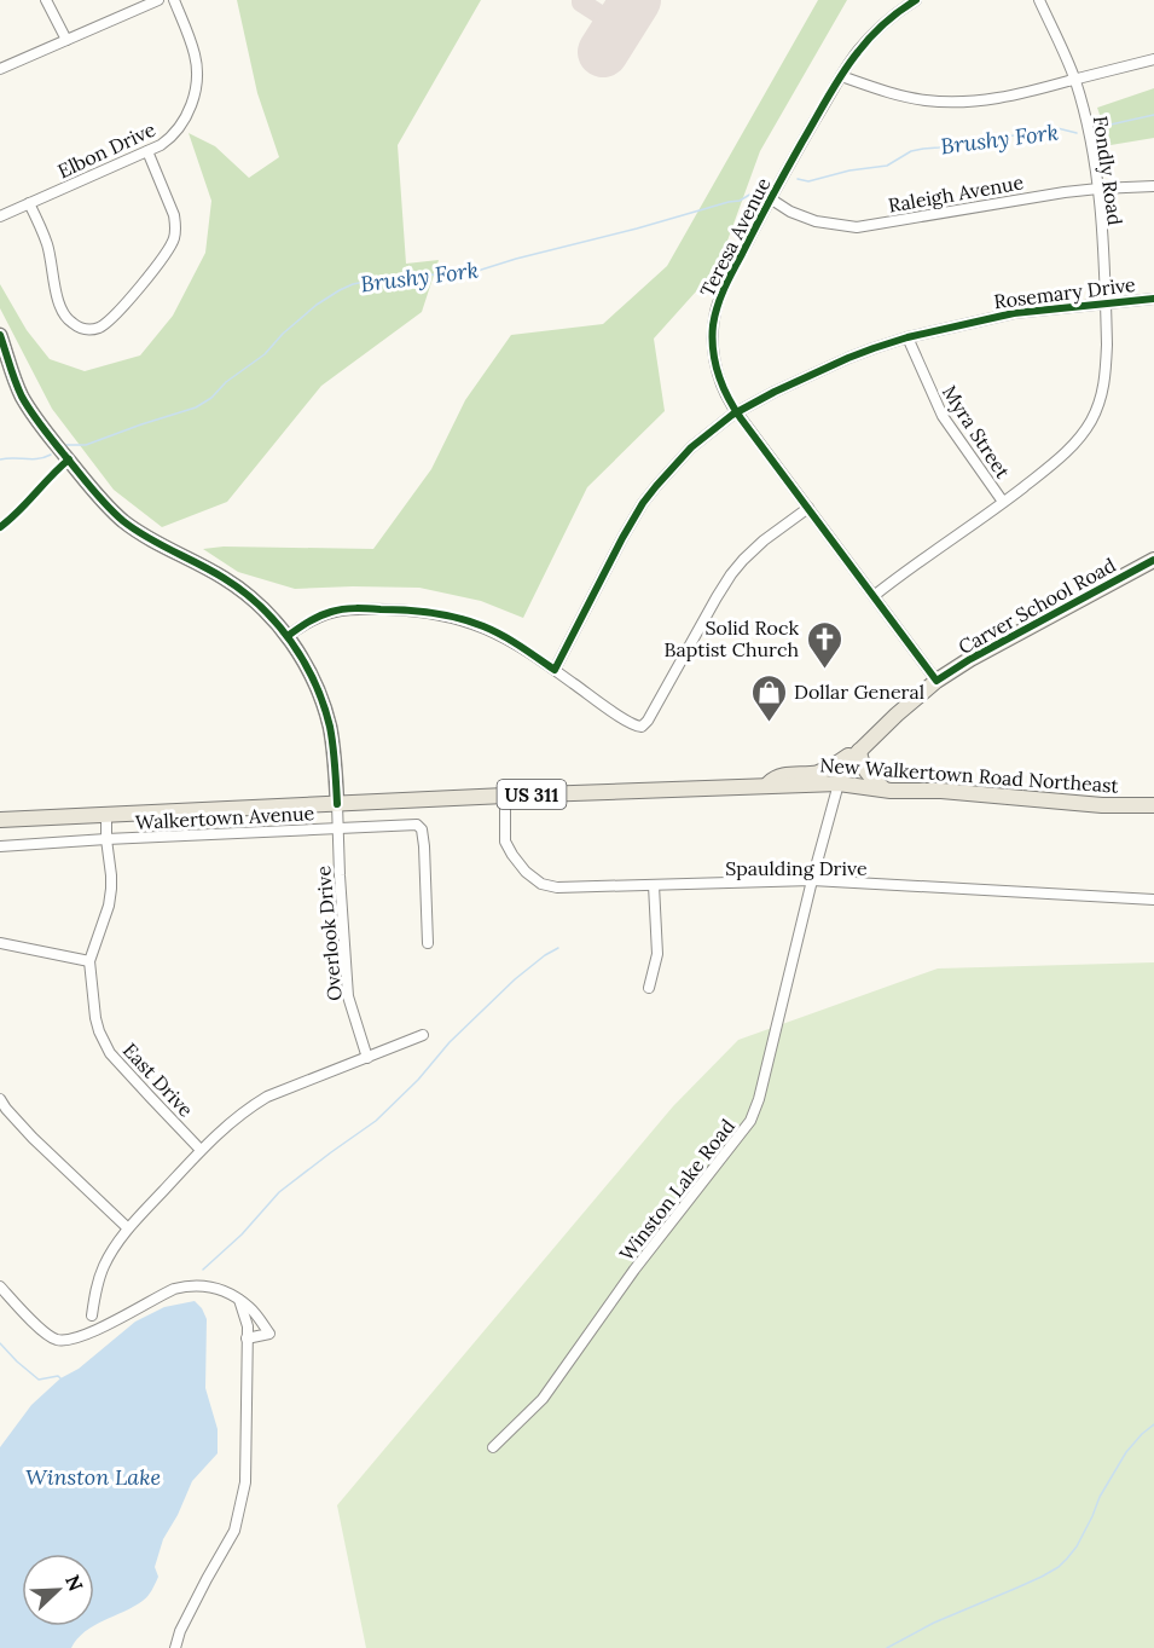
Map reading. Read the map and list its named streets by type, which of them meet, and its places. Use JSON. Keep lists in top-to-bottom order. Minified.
{"streets":{"main road":["Carver School Road","New Walkertown Road Northeast","US 311"],"street":["Elbon Drive","Fondly Road","Raleigh Avenue","Teresa Avenue","Rosemary Drive","Myra Street","Walkertown Avenue","Spaulding Drive","Overlook Drive","East Drive","Winston Lake Road"]},"crossings":[["Fondly Road","Raleigh Avenue"],["Fondly Road","Teresa Avenue"],["Fondly Road","Rosemary Drive"],["Fondly Road","Myra Street"],["Raleigh Avenue","Teresa Avenue"],["Teresa Avenue","Rosemary Drive"],["Teresa Avenue","Carver School Road"],["Rosemary Drive","Myra Street"],["Carver School Road","New Walkertown Road Northeast"],["Carver School Road","Winston Lake Road"],["New Walkertown Road Northeast","Spaulding Drive"],["New Walkertown Road Northeast","Overlook Drive"],["New Walkertown Road Northeast","East Drive"],["New Walkertown Road Northeast","Winston Lake Road"],["Walkertown Avenue","Overlook Drive"],["Walkertown Avenue","East Drive"],["Spaulding Drive","Winston Lake Road"]],"water":["Brushy Fork","Winston Lake"],"places":{"church":["Solid Rock Baptist Church"],"shop":["Dollar General"]},"north":"top right"}
